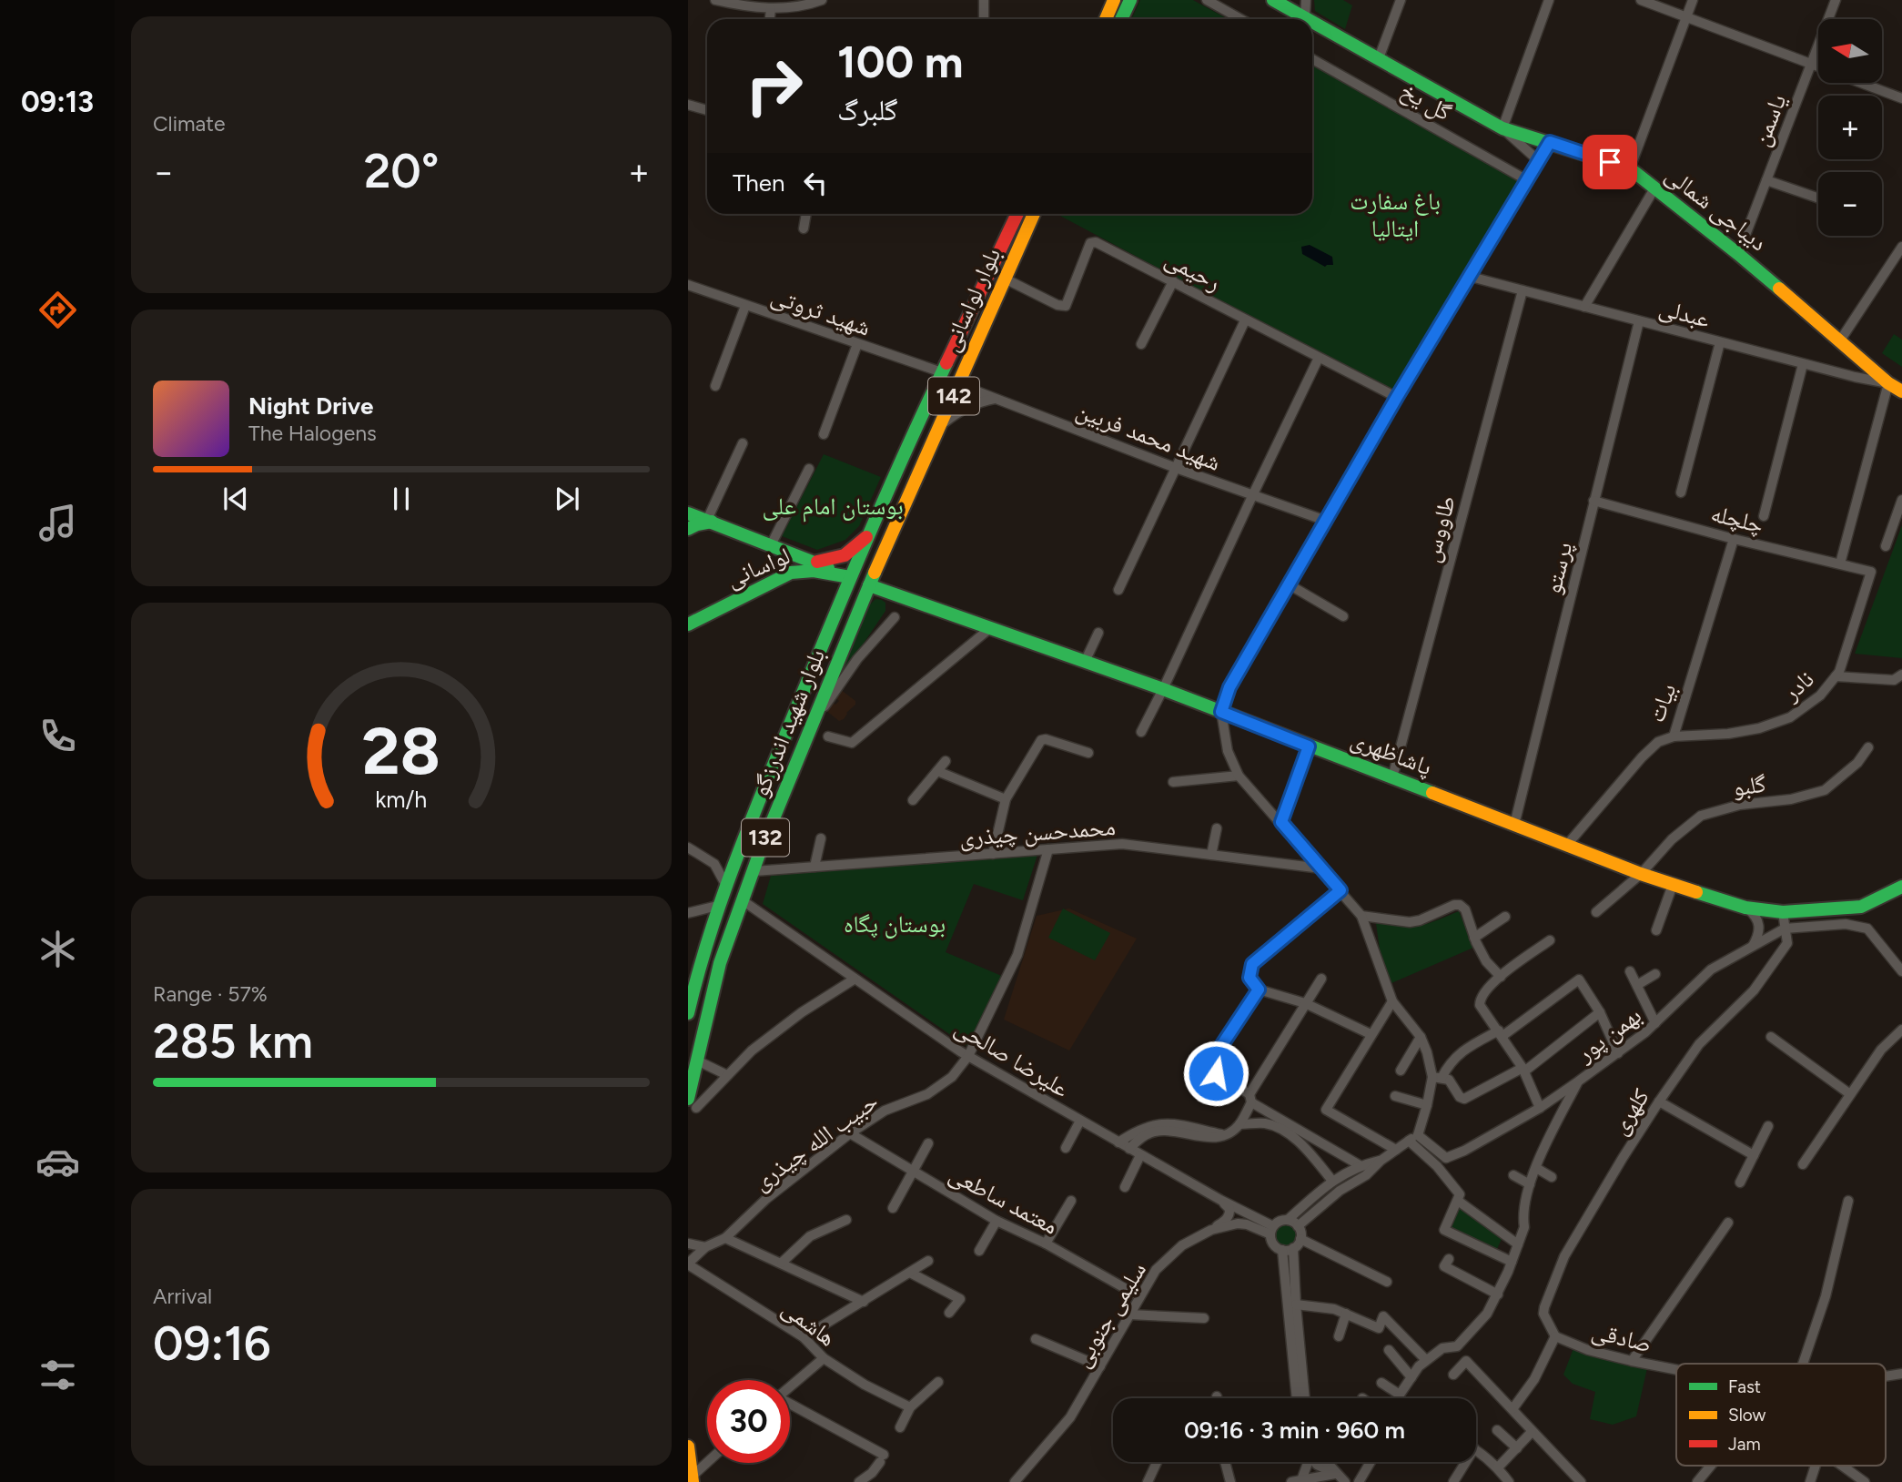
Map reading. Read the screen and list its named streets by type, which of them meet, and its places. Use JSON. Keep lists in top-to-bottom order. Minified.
{"streets":{"main road":["دیباجی شمالی","بلوار لواسانی","142","لواسانی","بلوار شهید اندرزگو","پاشاظهری","132"],"street":["گل یخ","یاسمن","رحیمی","شهید ثروتی","عبدلی","شهید محمد فربین","چلچله","طاووس","پرستو","نادر","بیات","گلبو","محمدحسن چیذری","بهمن پور","علیرضا صالحی","کلهری","حبیب الله چیذری","معتمد ساطعی","سلیمی جنوبی","هاشمی","صادقی"]},"crossings":[["یاسمن","دیباجی شمالی"],["دیباجی شمالی","عبدلی"],["رحیمی","بلوار لواسانی"],["بلوار لواسانی","شهید محمد فربین"],["بلوار لواسانی","بلوار شهید اندرزگو"],["بلوار لواسانی","پاشاظهری"],["شهید ثروتی","142"],["عبدلی","طاووس"],["عبدلی","پرستو"],["142","لواسانی"],["142","بلوار شهید اندرزگو"],["142","پاشاظهری"],["چلچله","پرستو"],["چلچله","نادر"],["چلچله","بیات"],["طاووس","پاشاظهری"],["لواسانی","بلوار شهید اندرزگو"],["لواسانی","پاشاظهری"],["پرستو","پاشاظهری"],["نادر","بیات"],["بیات","پاشاظهری"],["بلوار شهید اندرزگو","پاشاظهری"],["بلوار شهید اندرزگو","محمدحسن چیذری"],["بلوار شهید اندرزگو","علیرضا صالحی"],["پاشاظهری","گلبو"],["پاشاظهری","کلهری"],["محمدحسن چیذری","حبیب الله چیذری"],["بهمن پور","کلهری"],["علیرضا صالحی","حبیب الله چیذری"],["علیرضا صالحی","سلیمی جنوبی"],["کلهری","صادقی"],["حبیب الله چیذری","معتمد ساطعی"],["حبیب الله چیذری","هاشمی"],["معتمد ساطعی","سلیمی جنوبی"]],"parks":["باغ سفارت ایتالیا","بوستان امام علی","بوستان پگاه"],"legend":["Fast","Slow","Jam"],"north":"left","page":{"tabs":"09:13","tile":["Climate",["Range · 57%","285 km"],["Arrival","09:16"]],"map_buttons":["+","−"],"turn":["100 m","گلبرگ"],"heat":["−","20°","+"],"then":"Then","song":["Night Drive","The Halogens"],"limit":"30","trip":"09:16 · 3 min · 960 m","gauge":["28","km/h"]}}
